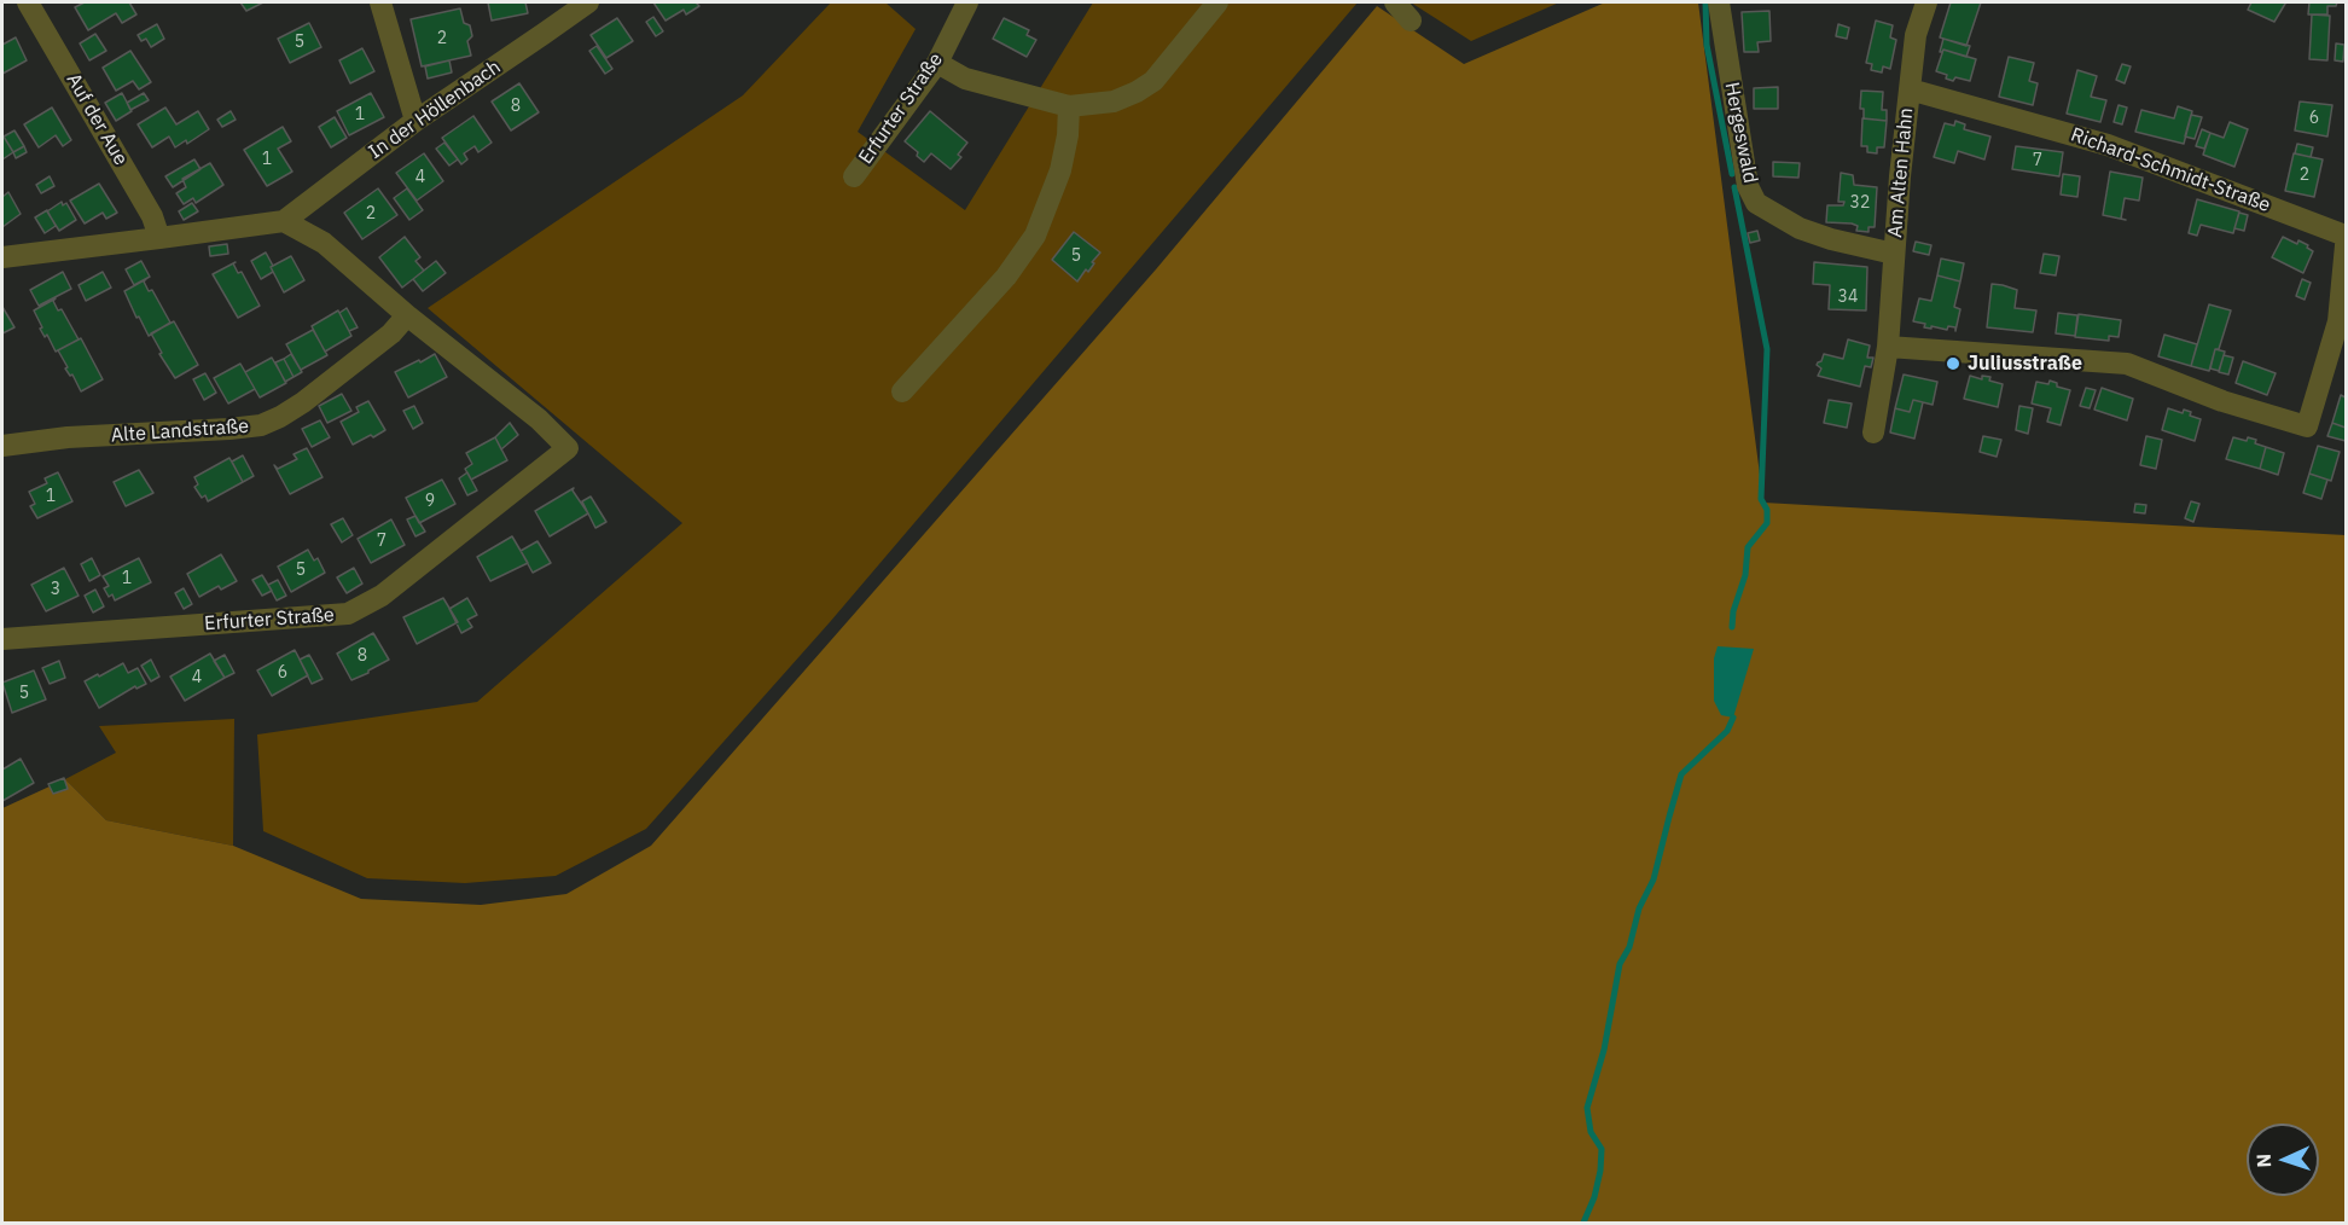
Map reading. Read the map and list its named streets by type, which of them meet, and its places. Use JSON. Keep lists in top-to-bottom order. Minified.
{"streets":{"street":["Erfurter Straße","In der Höllenbach","Auf der Aue","Hergeswald","Richard-Schmidt-Straße","Am Alten Hahn","Alte Landstraße"]},"crossings":[["Erfurter Straße","Alte Landstraße"],["Hergeswald","Am Alten Hahn"],["Richard-Schmidt-Straße","Am Alten Hahn"]],"places":["Juliusstraße"],"house_numbers":["2","5","8","1","6","1","7","2","4","32","2","5","34","1","9","7","5","1","3","8","6","4","5"],"north":"left"}
